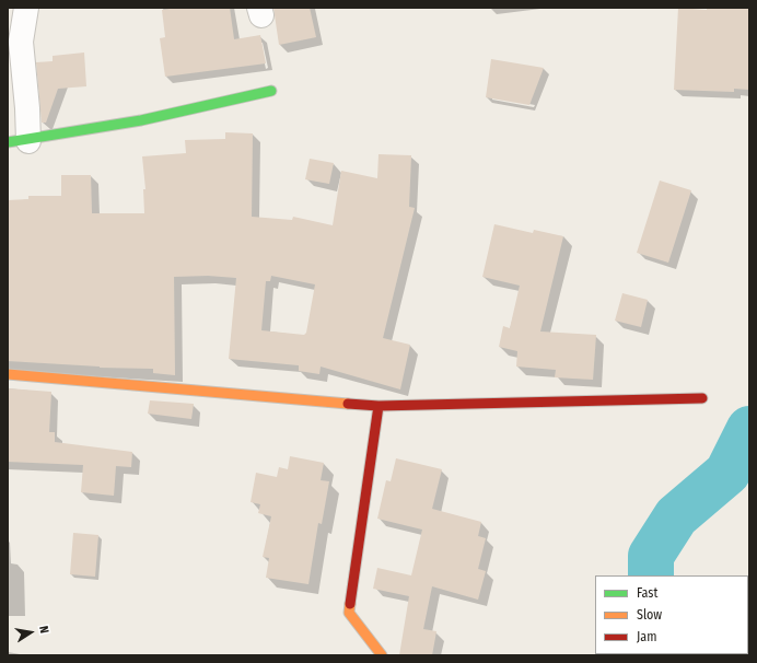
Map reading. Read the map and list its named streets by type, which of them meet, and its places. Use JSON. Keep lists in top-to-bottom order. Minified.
{"legend":["Fast","Slow","Jam"],"north":"right"}
